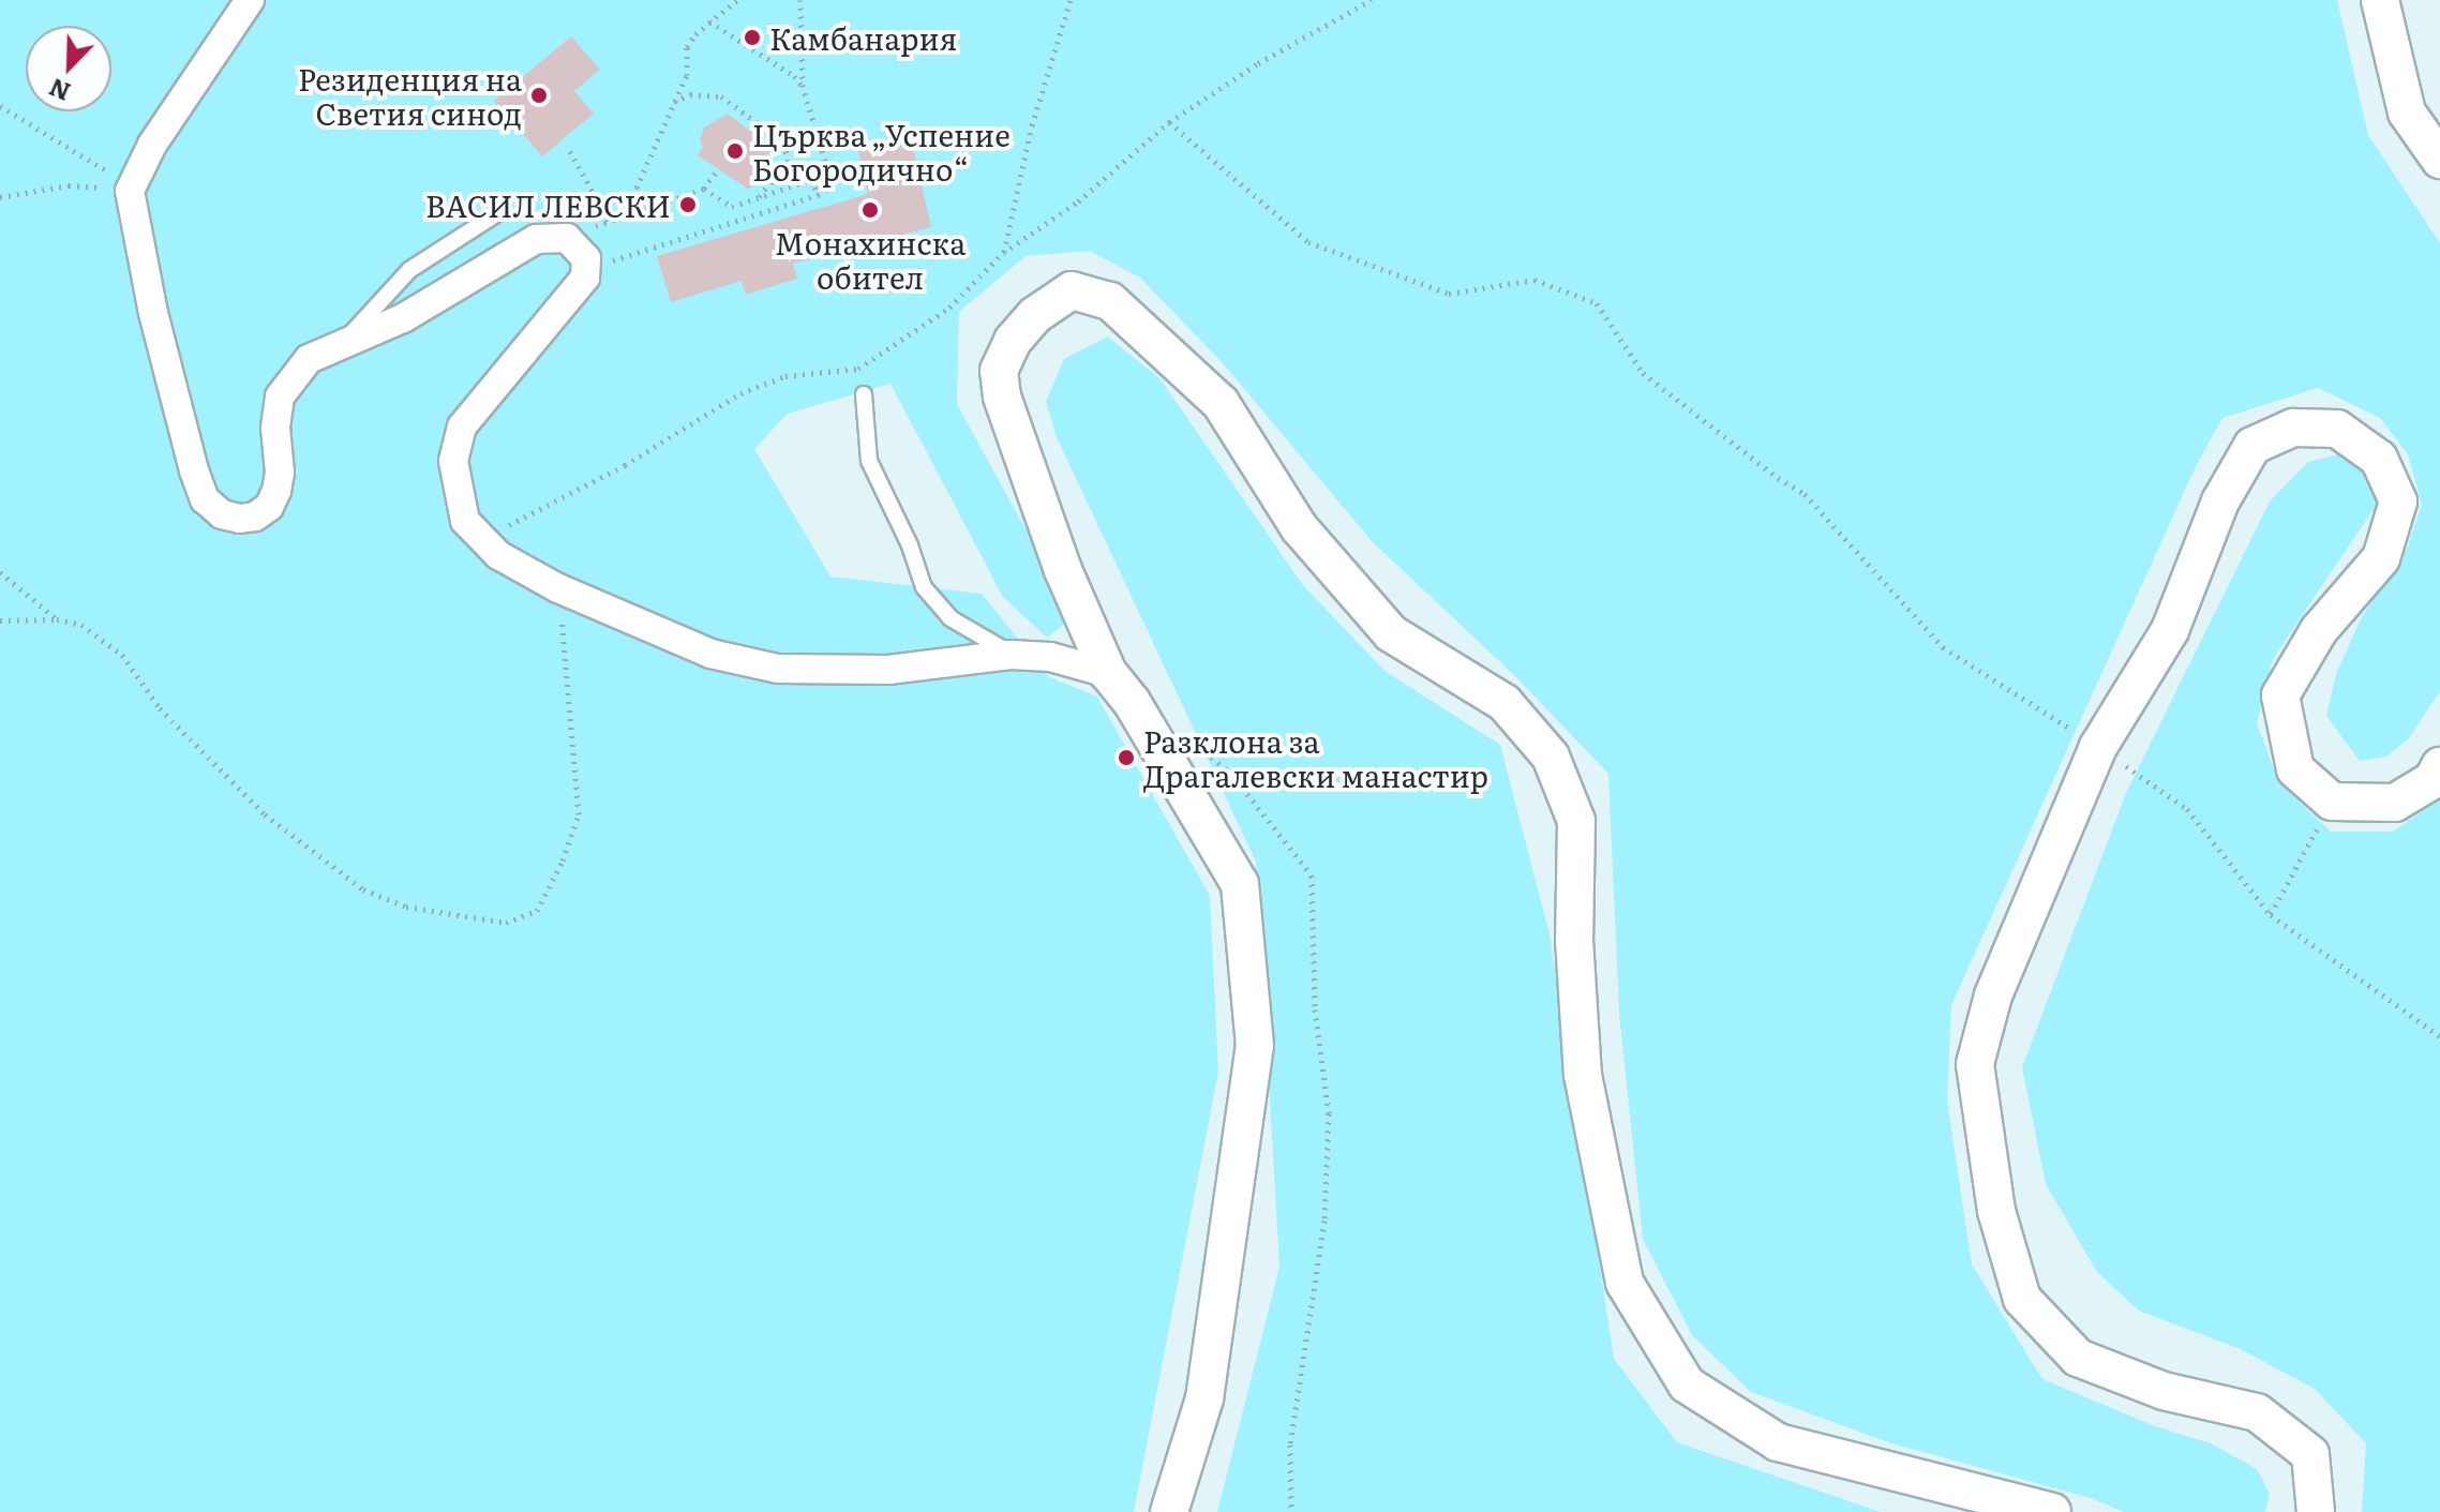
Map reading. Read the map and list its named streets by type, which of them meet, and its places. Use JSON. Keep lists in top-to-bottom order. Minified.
{"places":["Камбанария","Резиденция на Светия синод","Църква „Успение Богородично“","ВАСИЛ ЛЕВСКИ","Монахинска обител","Разклона за Драгалевски манастир"],"north":"bottom left"}
